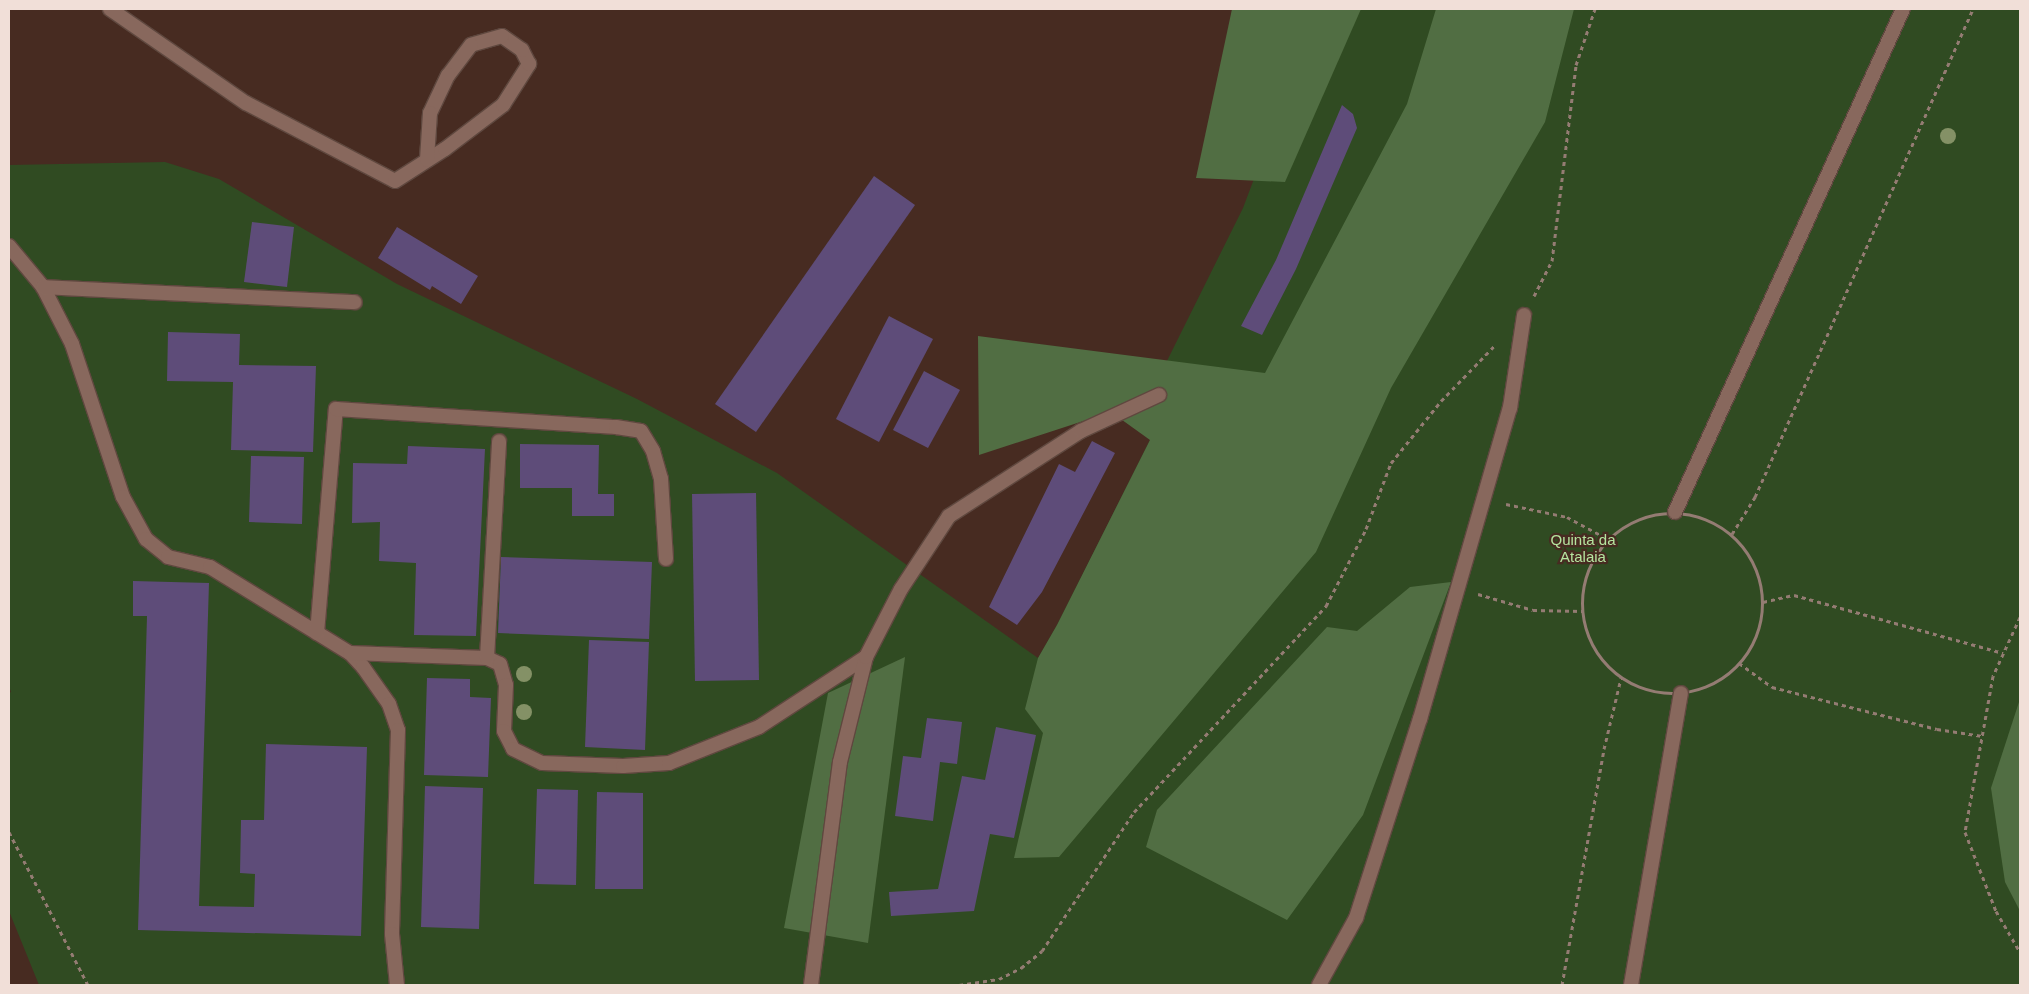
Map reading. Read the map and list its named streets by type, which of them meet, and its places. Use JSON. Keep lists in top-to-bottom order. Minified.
{"parks":["Quinta da Atalaia"]}
